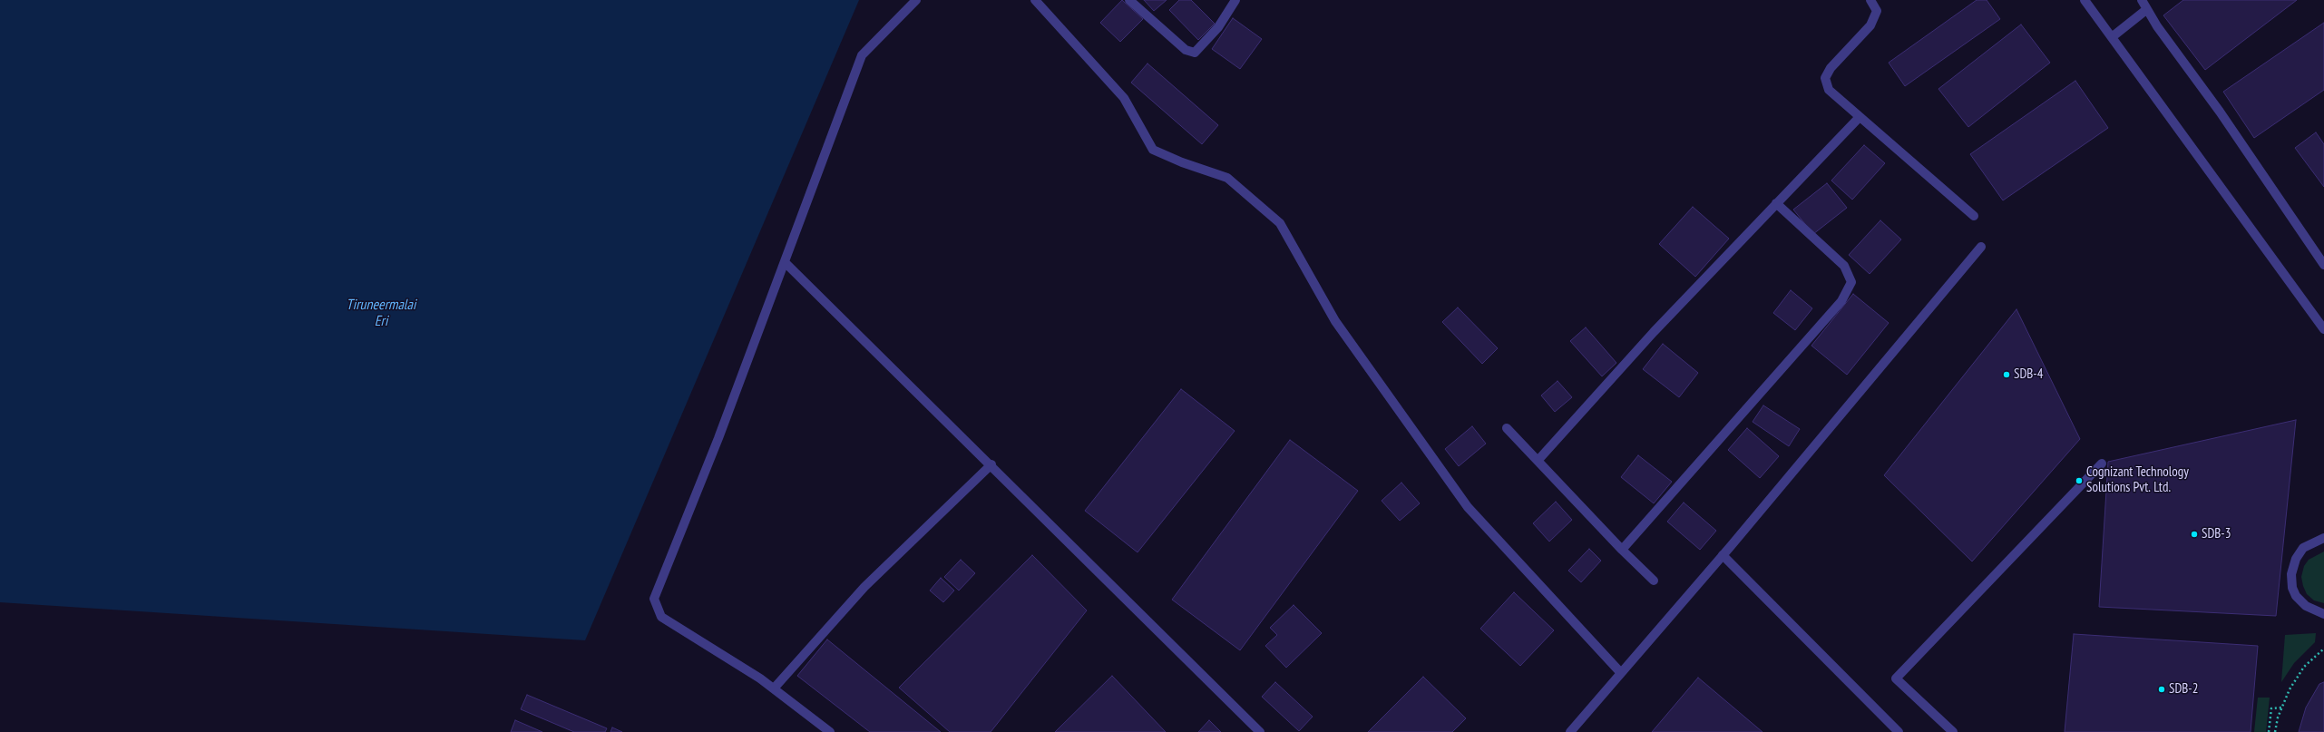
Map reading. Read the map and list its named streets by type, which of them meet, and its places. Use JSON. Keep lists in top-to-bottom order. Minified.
{"water":["Tiruneermalai Eri"],"places":["SDB-4","Cognizant Technology Solutions Pvt. Ltd.","SDB-3","SDB-2"]}
